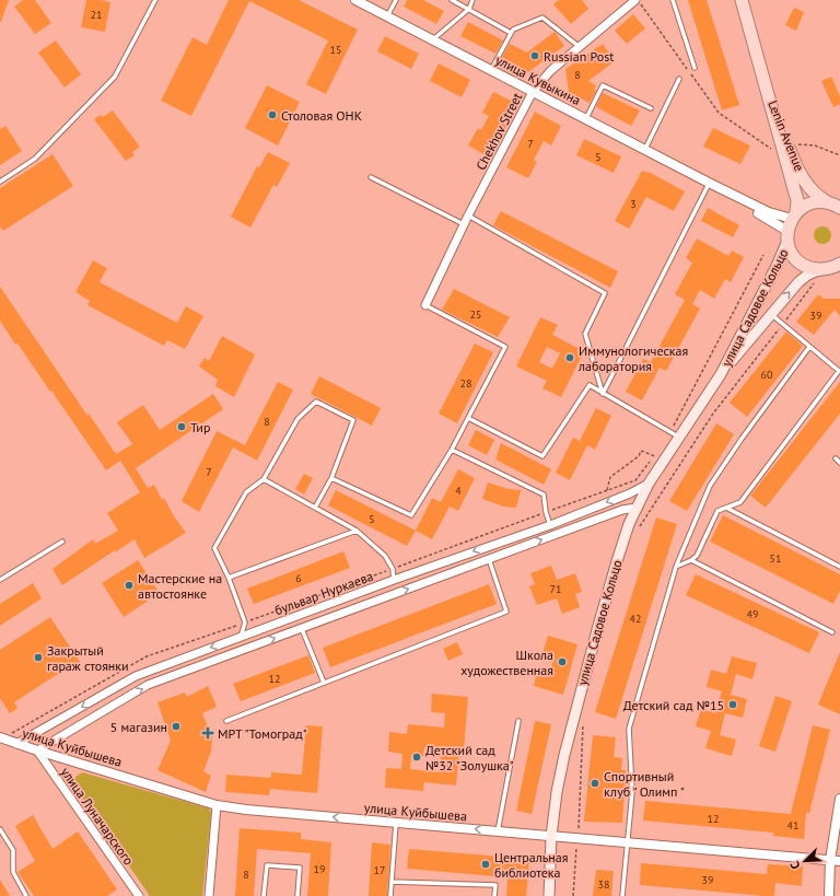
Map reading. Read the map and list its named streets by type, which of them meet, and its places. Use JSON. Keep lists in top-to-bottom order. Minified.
{"streets":{"main road":["Lenin Avenue","улица Садовое Кольцо"],"street":["улица Кувыкина","Chekhov Street","бульвар Нуркаева","улица Куйбышева","улица Луначарского"]},"crossings":[["улица Кувыкина","Chekhov Street"],["улица Кувыкина","Lenin Avenue"],["улица Кувыкина","улица Садовое Кольцо"],["Lenin Avenue","улица Садовое Кольцо"],["улица Садовое Кольцо","бульвар Нуркаева"],["улица Садовое Кольцо","улица Куйбышева"],["бульвар Нуркаева","улица Куйбышева"],["бульвар Нуркаева","улица Луначарского"],["улица Куйбышева","улица Луначарского"]],"places":{"other":["Russian Post","Столовая ОНК","Иммунологическая лаборатория","Тир","Мастерские на автостоянке","Закрытый гараж стоянки","Школа художественная","Детский сад №15","5 магазин","Детский сад №32 \"Золушка\"","Спортивный клуб \" Олимп \"","Центральная библиотека"],"health":["МРТ \"Томоград\""]},"house_numbers":["21","15","8","7","5","3","25","39","60","28","8","7","4","5","51","6","71","49","42","12","12","41","19","17","8","39","38"],"north":"bottom left"}
